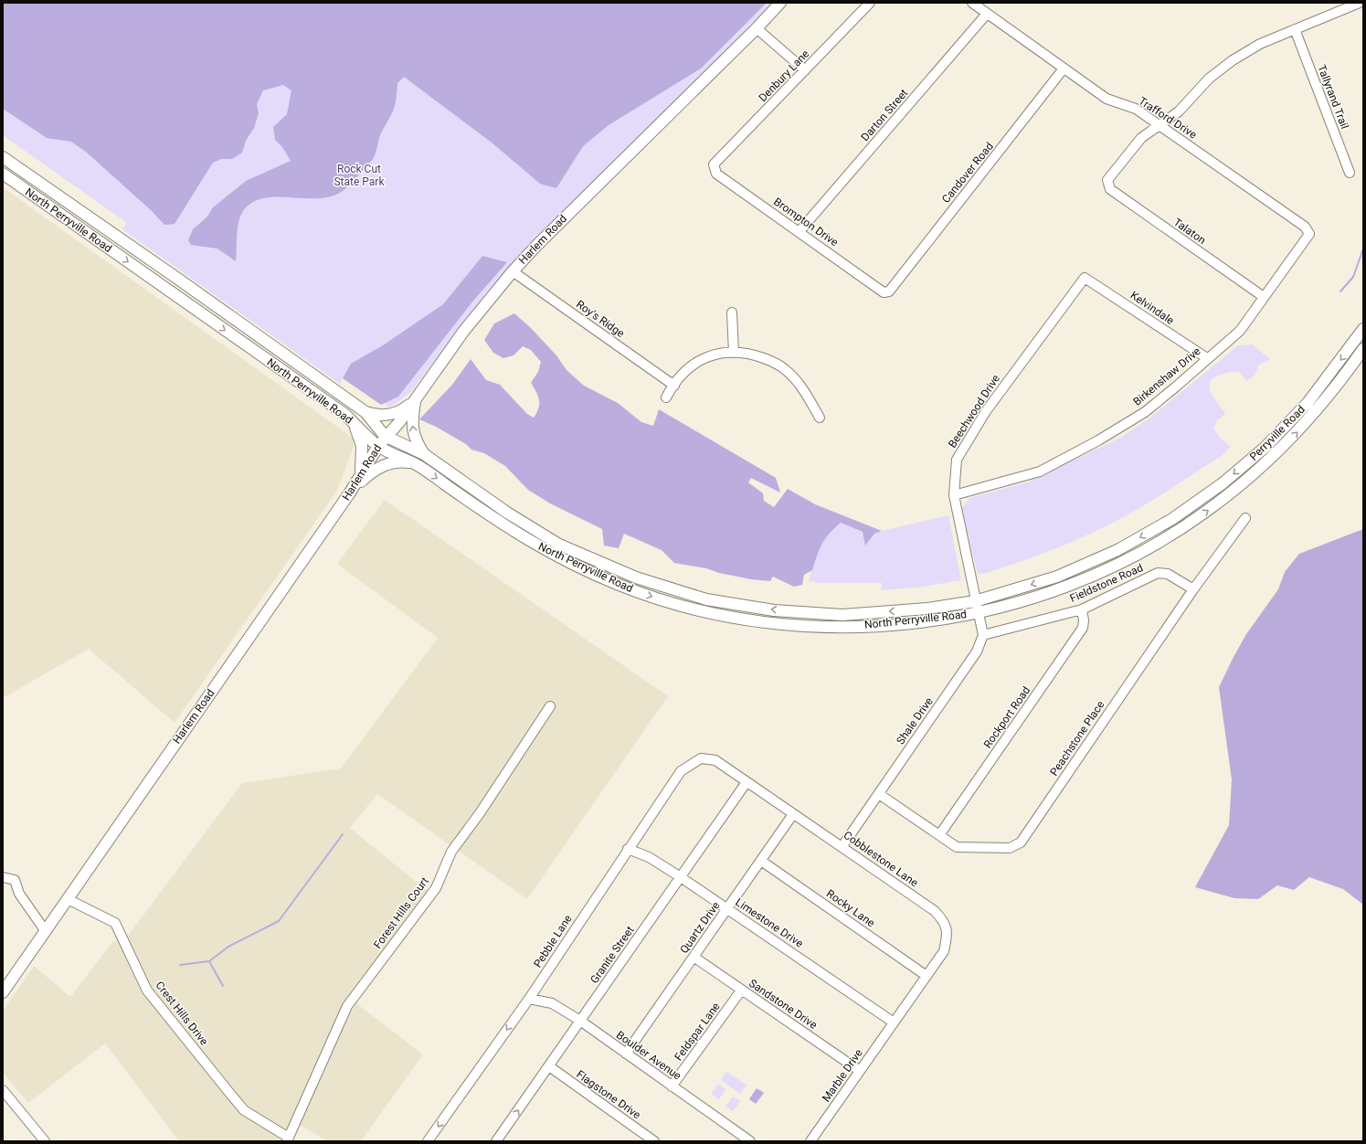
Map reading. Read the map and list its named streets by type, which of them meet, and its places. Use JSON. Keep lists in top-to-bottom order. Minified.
{"streets":{"main road":["North Perryville Road","Harlem Road","Perryville Road"],"street":["Denbury Lane","Tallyrand Trail","Darton Street","Trafford Drive","Candover Road","Brompton Drive","Talaton","Kelvindale","Roy's Ridge","Birkenshaw Drive","Beechwood Drive","Fieldstone Road","Rockport Road","Shale Drive","Peachstone Place","Cobblestone Lane","Rocky Lane","Forest Hills Court","Limestone Drive","Quartz Drive","Pebble Lane","Granite Street","Sandstone Drive","Crest Hills Drive","Feldspar Lane","Boulder Avenue","Marble Drive","Flagstone Drive"]},"crossings":[["Denbury Lane","Brompton Drive"],["Darton Street","Trafford Drive"],["Darton Street","Brompton Drive"],["Trafford Drive","Candover Road"],["Trafford Drive","Talaton"],["Trafford Drive","Birkenshaw Drive"],["Candover Road","Brompton Drive"],["North Perryville Road","Harlem Road"],["North Perryville Road","Beechwood Drive"],["North Perryville Road","Perryville Road"],["Talaton","Birkenshaw Drive"],["Harlem Road","Roy's Ridge"],["Harlem Road","Crest Hills Drive"],["Kelvindale","Birkenshaw Drive"],["Kelvindale","Beechwood Drive"],["Birkenshaw Drive","Beechwood Drive"],["Fieldstone Road","Rockport Road"],["Fieldstone Road","Shale Drive"],["Fieldstone Road","Peachstone Place"],["Rockport Road","Peachstone Place"],["Shale Drive","Peachstone Place"],["Shale Drive","Cobblestone Lane"],["Cobblestone Lane","Rocky Lane"],["Cobblestone Lane","Limestone Drive"],["Cobblestone Lane","Quartz Drive"],["Cobblestone Lane","Pebble Lane"],["Cobblestone Lane","Granite Street"],["Cobblestone Lane","Marble Drive"],["Rocky Lane","Quartz Drive"],["Forest Hills Court","Crest Hills Drive"],["Limestone Drive","Quartz Drive"],["Limestone Drive","Pebble Lane"],["Limestone Drive","Granite Street"],["Limestone Drive","Marble Drive"],["Quartz Drive","Sandstone Drive"],["Quartz Drive","Boulder Avenue"],["Pebble Lane","Boulder Avenue"],["Granite Street","Boulder Avenue"],["Granite Street","Flagstone Drive"],["Sandstone Drive","Feldspar Lane"],["Sandstone Drive","Marble Drive"],["Feldspar Lane","Boulder Avenue"]],"one_way":["Pebble Lane"],"parks":["Rock Cut State Park"]}
